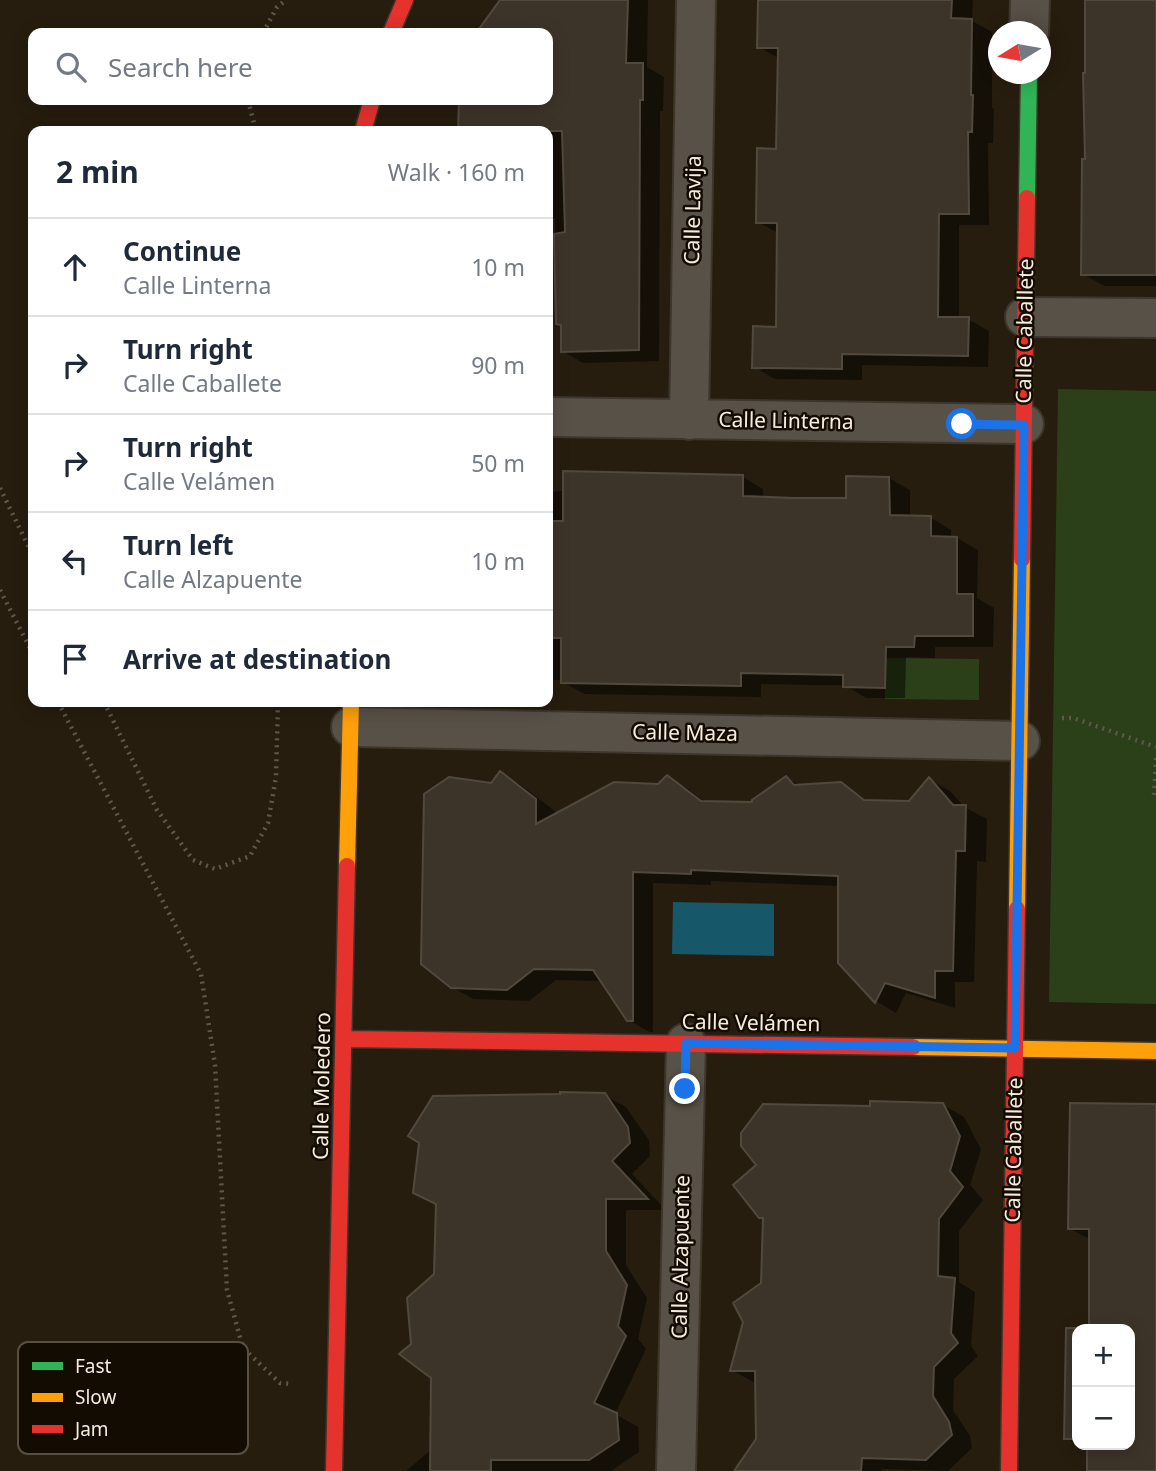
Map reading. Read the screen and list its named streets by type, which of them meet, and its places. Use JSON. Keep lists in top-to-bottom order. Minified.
{"streets":{"street":["Calle Lavija","Calle Caballete","Calle Linterna","Calle Maza","Calle Velámen","Calle Moledero","Calle Alzapuente"]},"crossings":[["Calle Lavija","Calle Linterna"],["Calle Caballete","Calle Linterna"],["Calle Caballete","Calle Maza"],["Calle Caballete","Calle Velámen"],["Calle Maza","Calle Moledero"],["Calle Velámen","Calle Moledero"],["Calle Velámen","Calle Alzapuente"]],"legend":["Fast","Slow","Jam"],"north":"left","page":{"search":"Search here","heading":["2 min","Walk · 160 m"],"list":[["Continue","Calle Linterna","10 m"],["Turn right","Calle Caballete","90 m"],["Turn right","Calle Velámen","50 m"],["Turn left","Calle Alzapuente","10 m"],"Arrive at destination"],"map_buttons":["+","−"]}}
